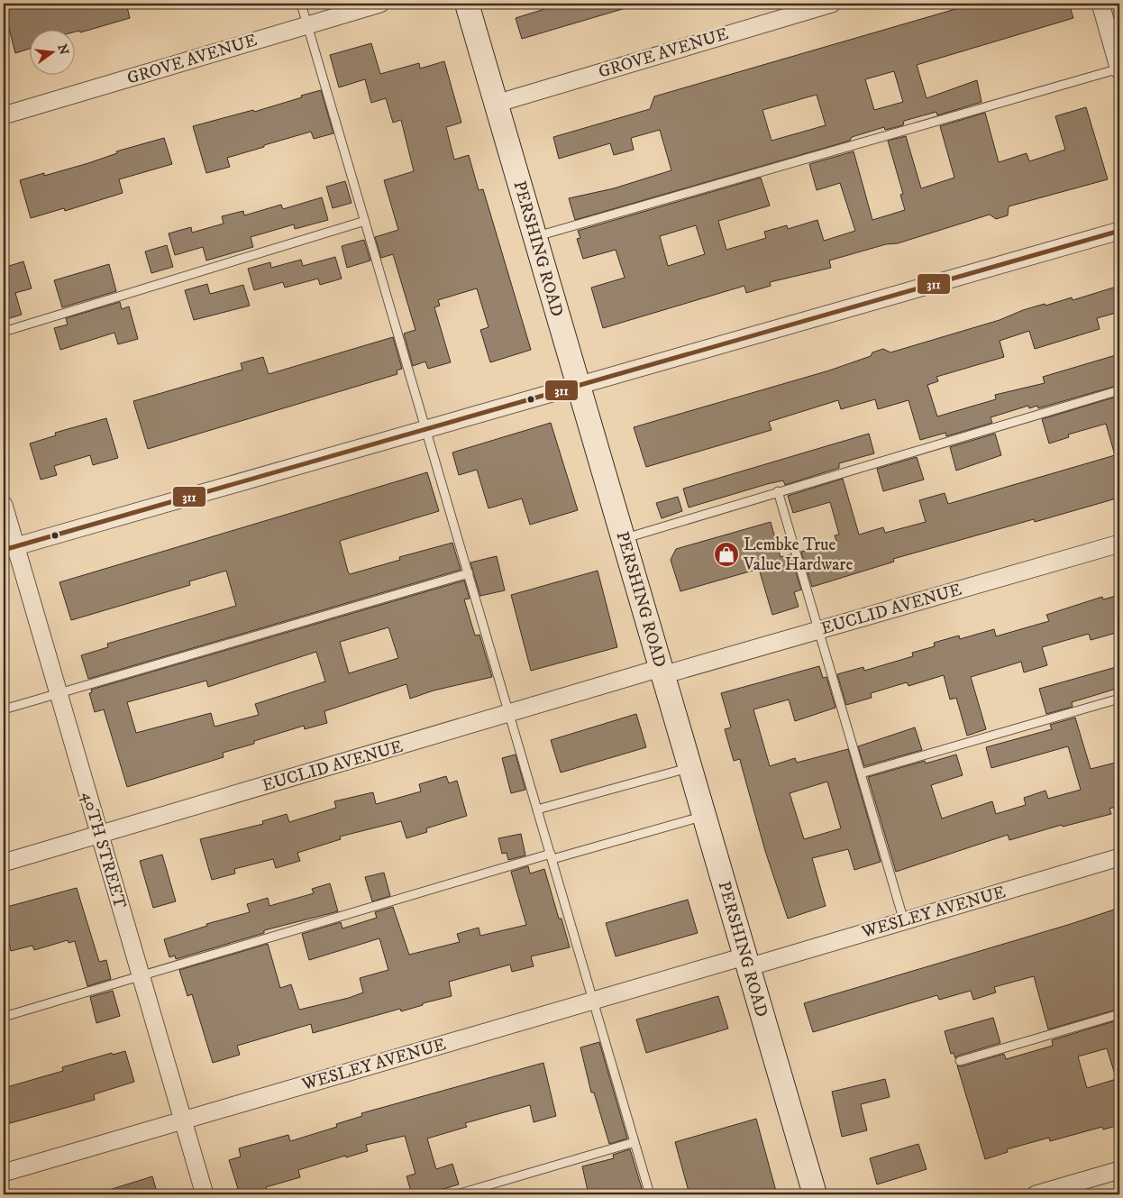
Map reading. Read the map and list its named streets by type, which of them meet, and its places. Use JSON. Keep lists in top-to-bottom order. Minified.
{"streets":{"main road":["PERSHING ROAD"],"street":["GROVE AVENUE","EUCLID AVENUE","40TH STREET","WESLEY AVENUE"]},"crossings":[["GROVE AVENUE","PERSHING ROAD"],["PERSHING ROAD","EUCLID AVENUE"],["PERSHING ROAD","WESLEY AVENUE"],["EUCLID AVENUE","40TH STREET"],["40TH STREET","WESLEY AVENUE"]],"places":{"shop":["Lembke True Value Hardware"]},"lines":["transit line 311"],"north":"right"}
